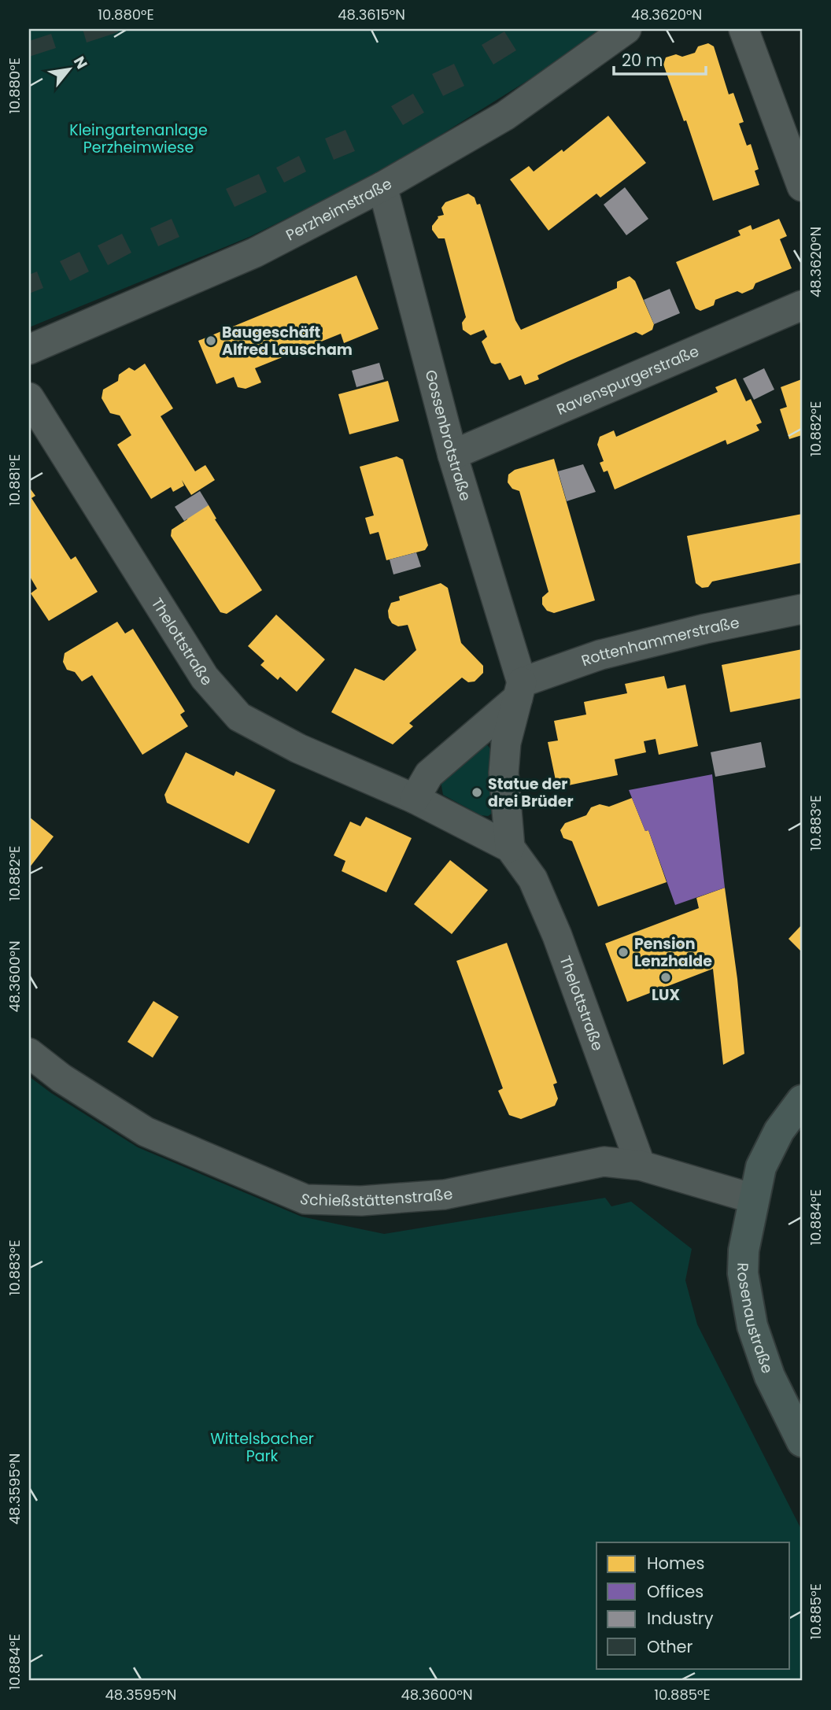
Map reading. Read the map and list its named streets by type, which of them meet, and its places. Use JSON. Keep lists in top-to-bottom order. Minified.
{"streets":{"main road":["Rosenaustraße"],"street":["Perzheimstraße","Ravenspurgerstraße","Gossenbrotstraße","Thelottstraße","Rottenhammerstraße","Schießstättenstraße"]},"crossings":[["Perzheimstraße","Gossenbrotstraße"],["Ravenspurgerstraße","Gossenbrotstraße"],["Gossenbrotstraße","Rottenhammerstraße"],["Thelottstraße","Schießstättenstraße"],["Schießstättenstraße","Rosenaustraße"]],"parks":["Kleingartenanlage Perzheimwiese","Wittelsbacher Park"],"places":["Baugeschäft Alfred Lauscham","Statue der drei Brüder","Pension Lenzhalde","LUX"],"legend":["Homes","Offices","Industry","Other"],"scale_bar":"20 m","north":"top right","coordinates":["10.880°E","48.3615°N","48.3620°N","10.882°E","10.881°E","10.883°E","48.3600°N","10.884°E","48.3595°N","10.885°E"]}
